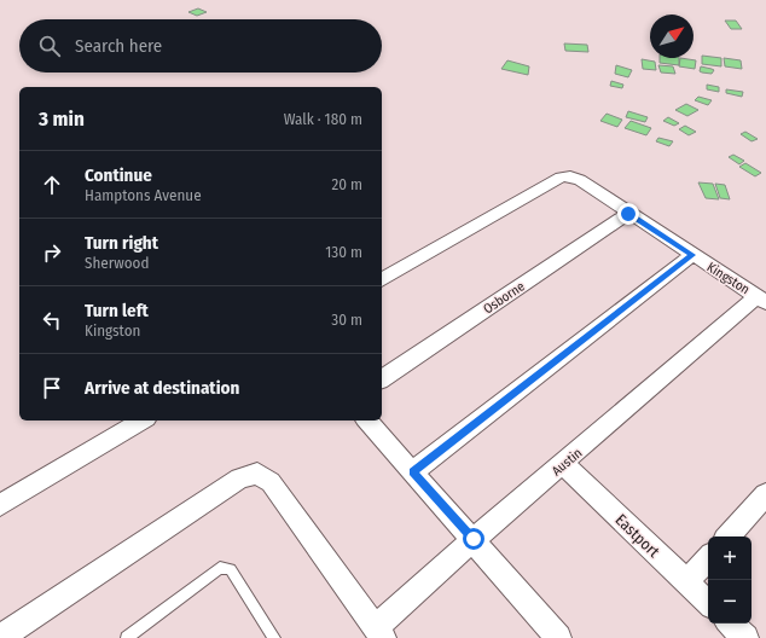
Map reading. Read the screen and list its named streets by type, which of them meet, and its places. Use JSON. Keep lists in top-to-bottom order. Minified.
{"streets":{"street":["Kingston","Osborne","Austin","Eastport"]},"crossings":[["Kingston","Osborne"],["Kingston","Austin"],["Austin","Eastport"]],"north":"top right","page":{"search":"Search here","heading":["3 min","Walk · 180 m"],"list":[["Continue","Hamptons Avenue","20 m"],["Turn right","Sherwood","130 m"],["Turn left","Kingston","30 m"],"Arrive at destination"],"map_buttons":["+","−"]}}
